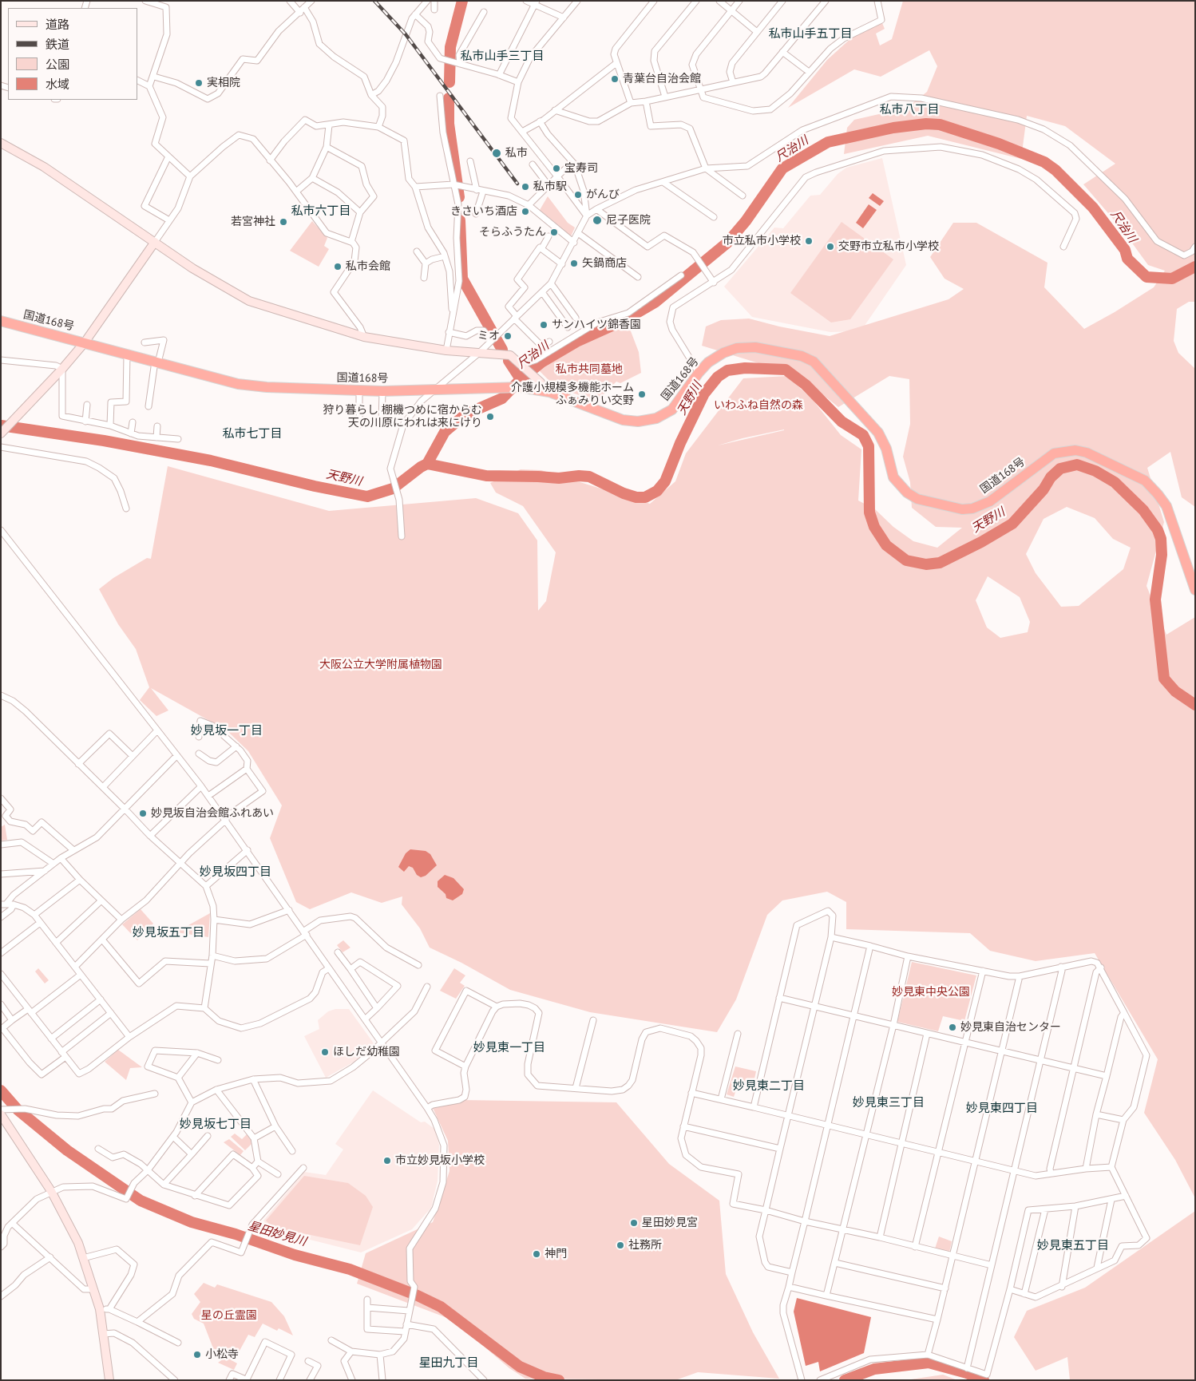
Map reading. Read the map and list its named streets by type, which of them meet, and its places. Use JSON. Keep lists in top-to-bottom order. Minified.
{"streets":{"highway":["国道168号"]},"districts":["私市山手五丁目","私市山手三丁目","私市八丁目","私市六丁目","私市七丁目","妙見坂一丁目","妙見坂四丁目","妙見坂五丁目","妙見東一丁目","妙見東二丁目","妙見東三丁目","妙見東四丁目","妙見坂七丁目","妙見東五丁目","星田九丁目"],"water":["尺治川","天野川","星田妙見川"],"parks":["私市共同墓地","いわふね自然の森","大阪公立大学附属植物園","妙見東中央公園","星の丘霊園"],"places":["青葉台自治会館","実相院","私市","宝寿司","私市駅","がんび","きさいち酒店","尼子医院","若宮神社","そらふうたん","市立私市小学校","交野市立私市小学校","矢鍋商店","私市会館","サンハイツ錦香園","ミオ","介護小規模多機能ホーム ふぁみりい交野","狩り暮らし 棚機つめに宿からむ 天の川原にわれは来にけり","妙見坂自治会館ふれあい","妙見東自治センター","ほしだ幼稚園","市立妙見坂小学校","星田妙見宮","社務所","神門","小松寺"],"legend":["道路","鉄道","公園","水域"]}
